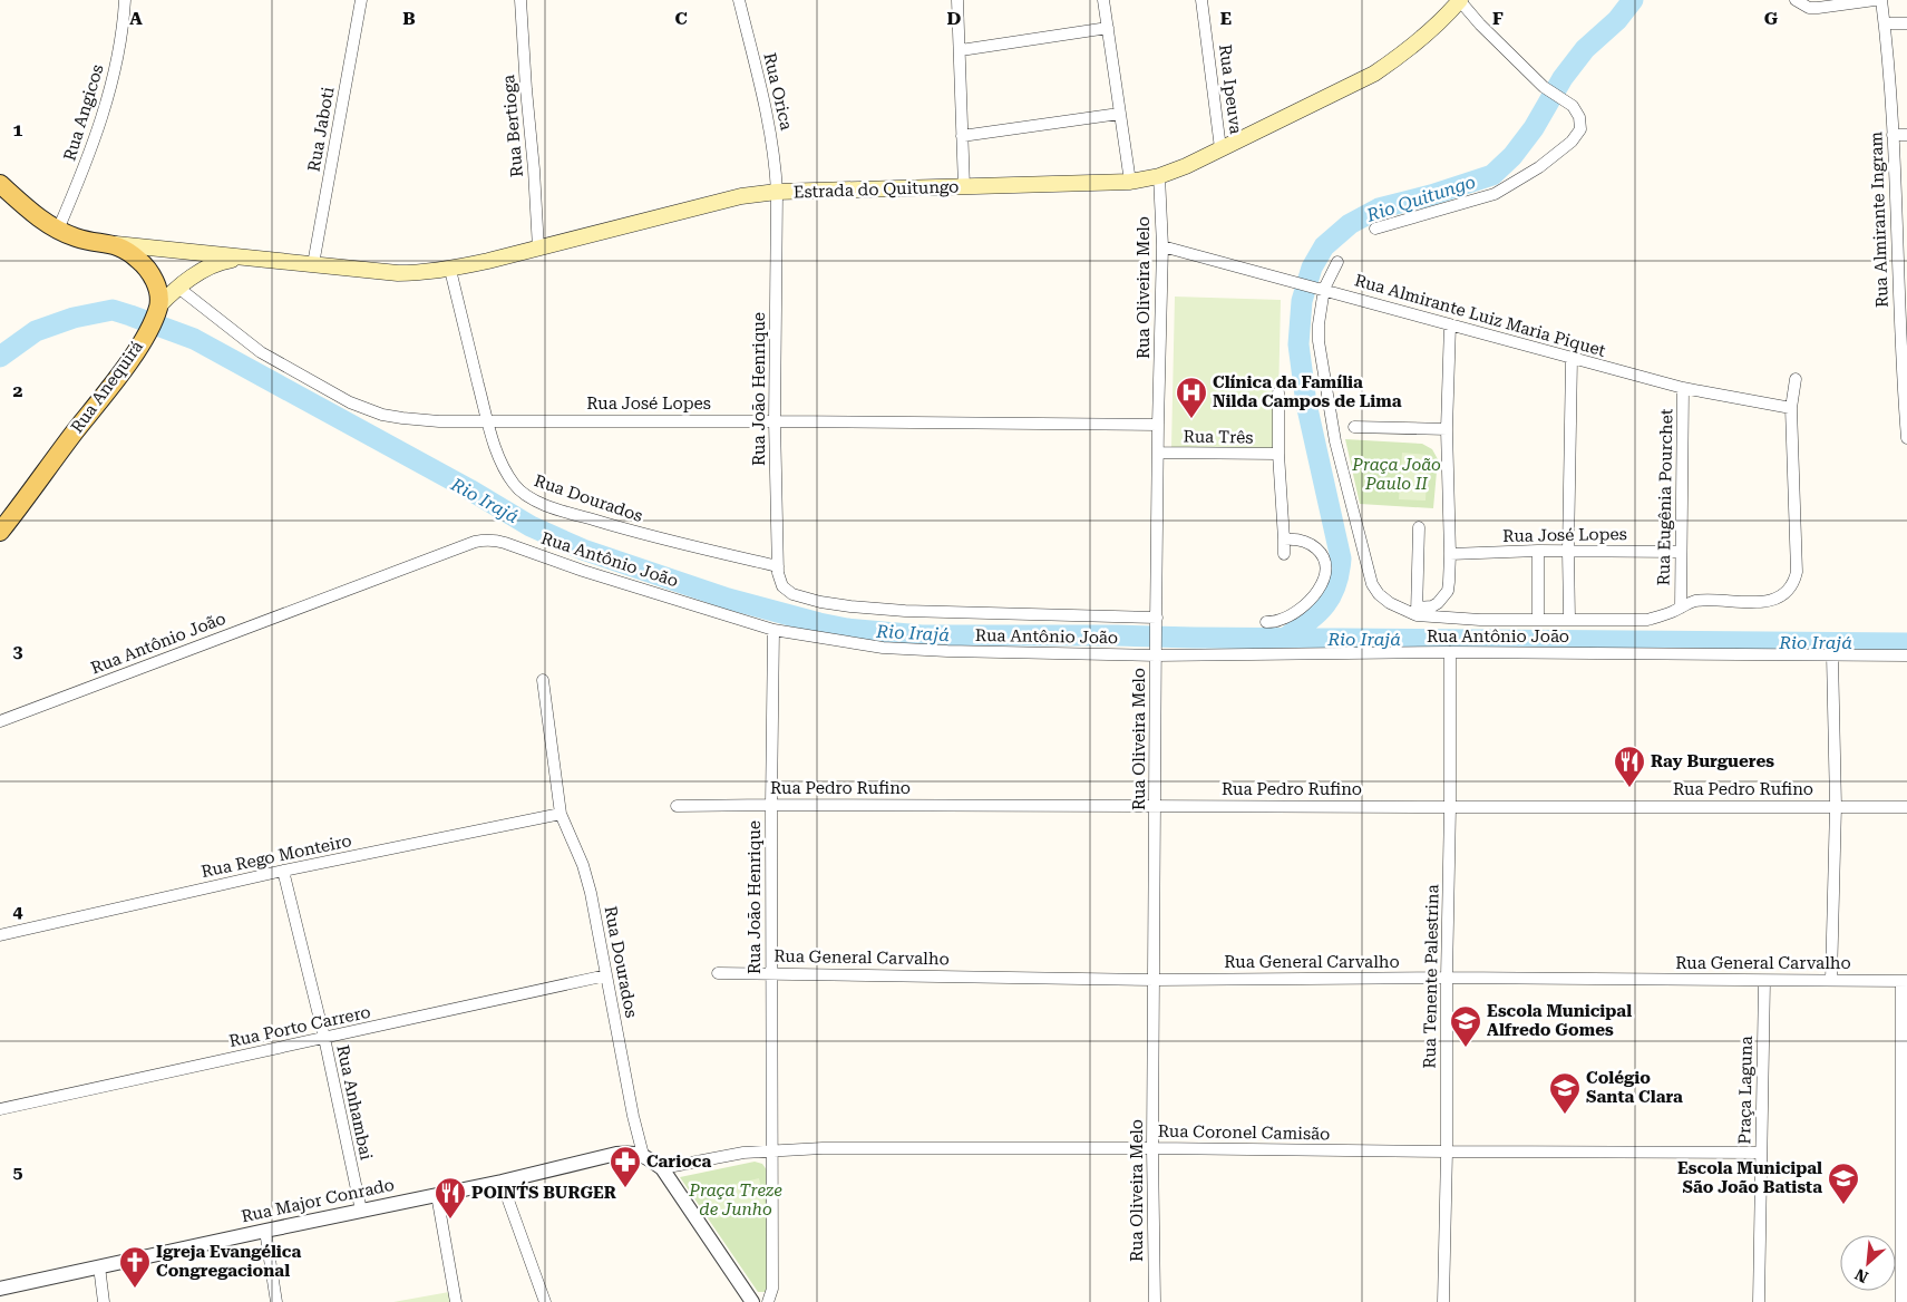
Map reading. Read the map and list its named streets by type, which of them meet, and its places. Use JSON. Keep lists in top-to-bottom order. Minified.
{"streets":{"main road":["Estrada do Quitungo","Rua Anequirá"],"street":["Rua Ipeuva","Rua Orica","Rua Angicos","Rua Bertioga","Rua Jaboti","Rua Almirante Ingram","Rua Oliveira Melo","Rua Almirante Luiz Maria Piquet","Rua João Henrique","Rua José Lopes","Rua Três","Rua Eugênia Pourchet","Rua Dourados","Rua Antônio João","Rua Pedro Rufino","Rua Rego Monteiro","Rua General Carvalho","Rua Tenente Palestrina","Rua Porto Carrero","Praça Laguna","Rua Anhambai","Rua Coronel Camisão","Rua Major Conrado"]},"crossings":[["Rua Ipeuva","Estrada do Quitungo"],["Rua Orica","Estrada do Quitungo"],["Rua Orica","Rua João Henrique"],["Rua Angicos","Estrada do Quitungo"],["Rua Bertioga","Estrada do Quitungo"],["Rua Jaboti","Estrada do Quitungo"],["Estrada do Quitungo","Rua Oliveira Melo"],["Estrada do Quitungo","Rua Anequirá"],["Estrada do Quitungo","Rua João Henrique"],["Estrada do Quitungo","Rua José Lopes"],["Estrada do Quitungo","Rua Dourados"],["Rua Oliveira Melo","Rua Almirante Luiz Maria Piquet"],["Rua Oliveira Melo","Rua José Lopes"],["Rua Oliveira Melo","Rua Três"],["Rua Oliveira Melo","Rua Antônio João"],["Rua Oliveira Melo","Rua Pedro Rufino"],["Rua Oliveira Melo","Rua General Carvalho"],["Rua Oliveira Melo","Rua Coronel Camisão"],["Rua Almirante Luiz Maria Piquet","Rua Eugênia Pourchet"],["Rua Almirante Luiz Maria Piquet","Rua Antônio João"],["Rua João Henrique","Rua José Lopes"],["Rua João Henrique","Rua Dourados"],["Rua João Henrique","Rua Antônio João"],["Rua João Henrique","Rua Pedro Rufino"],["Rua João Henrique","Rua General Carvalho"],["Rua João Henrique","Rua Coronel Camisão"],["Rua José Lopes","Rua Eugênia Pourchet"],["Rua José Lopes","Rua Dourados"],["Rua Eugênia Pourchet","Rua Antônio João"],["Rua Dourados","Rua Rego Monteiro"],["Rua Dourados","Rua Porto Carrero"],["Rua Dourados","Rua Major Conrado"],["Rua Antônio João","Rua Tenente Palestrina"],["Rua Pedro Rufino","Rua Tenente Palestrina"],["Rua Rego Monteiro","Rua Anhambai"],["Rua General Carvalho","Rua Tenente Palestrina"],["Rua General Carvalho","Praça Laguna"],["Rua Tenente Palestrina","Rua Coronel Camisão"],["Rua Porto Carrero","Rua Anhambai"],["Praça Laguna","Rua Coronel Camisão"],["Rua Anhambai","Rua Major Conrado"]],"water":["Rio Quitungo","Rio Irajá"],"parks":["Praça João Paulo II","Praça Treze de Junho"],"places":{"hospital":["Clínica da Família Nilda Campos de Lima"],"restaurant":["Ray Burgueres","POINT´S BURGER"],"school or university":["Escola Municipal Alfredo Gomes","Colégio Santa Clara","Escola Municipal São João Batista"],"pharmacy":["Carioca"],"church":["Igreja Evangélica Congregacional"]},"north":"bottom left","grid":{"columns":["A","B","C","D","E","F","G"],"rows":["1","2","3","4","5"]}}
